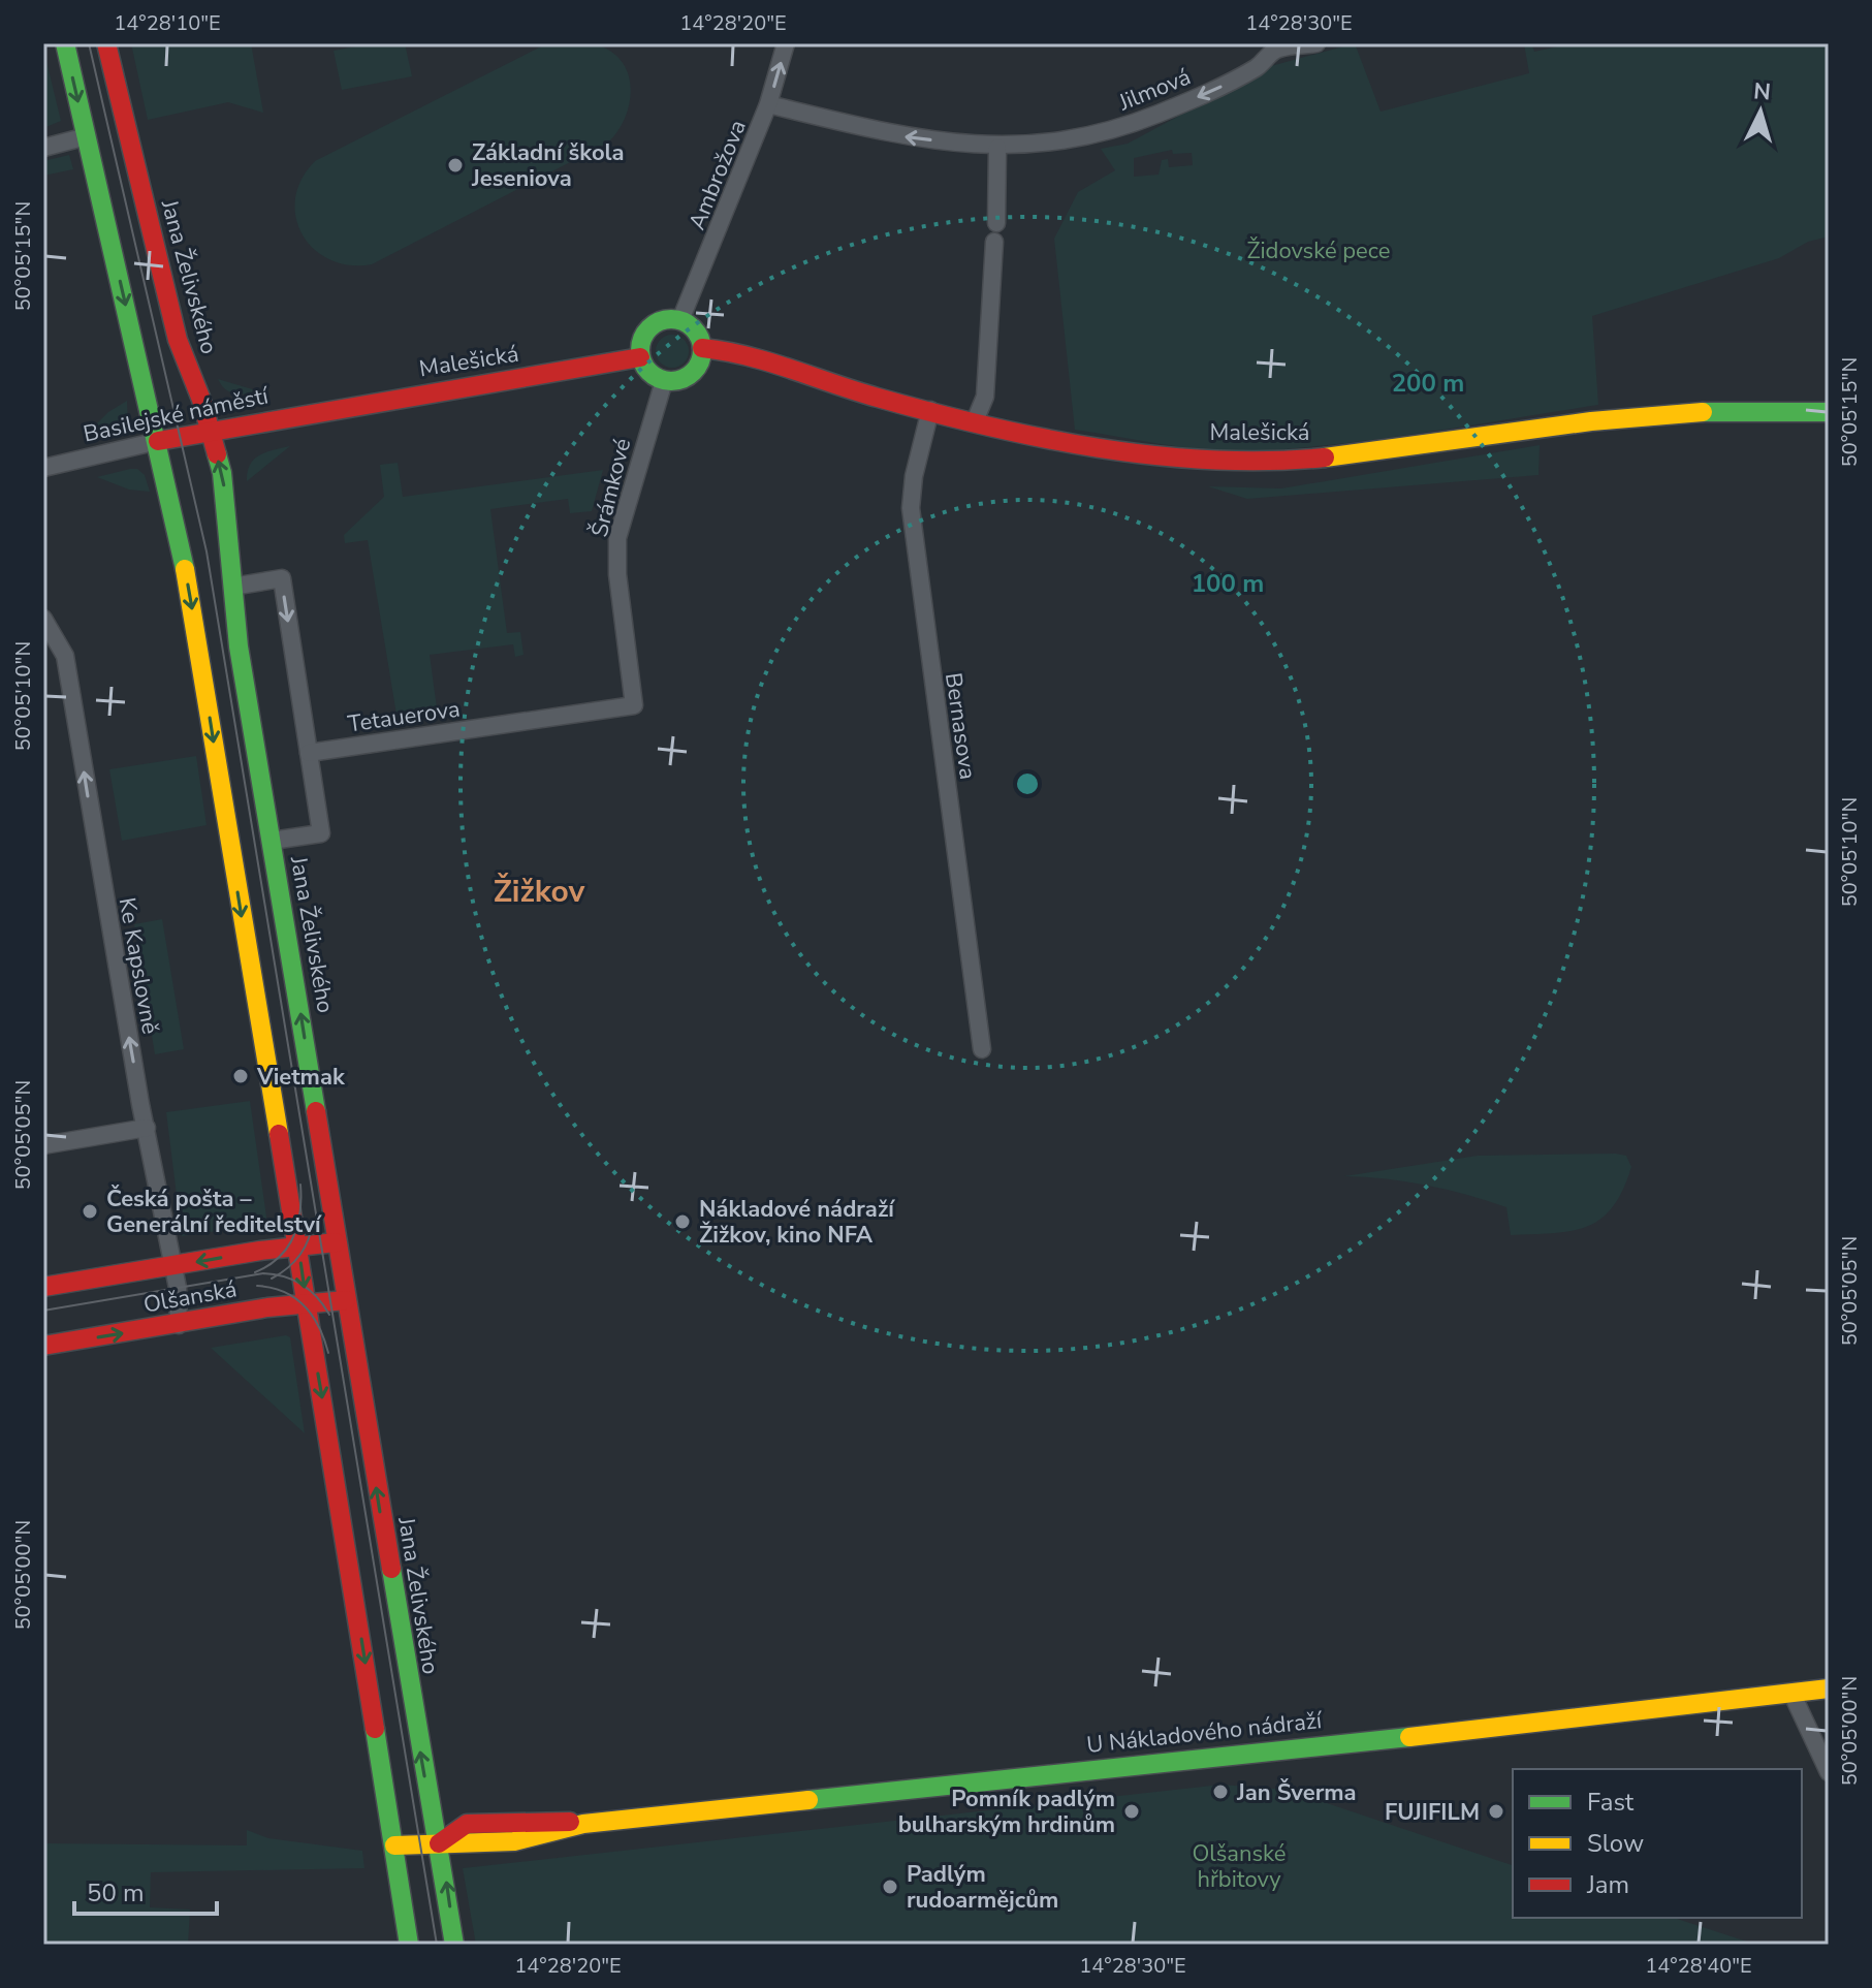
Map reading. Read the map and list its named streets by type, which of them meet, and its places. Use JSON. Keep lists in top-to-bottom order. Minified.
{"streets":{"street":["Jilmová","Ambrožova","Jana Želivského","Malešická","Basilejské náměstí","Šrámkové","Tetauerova","Bernasova","Ke Kapslovně","Olšanská","U Nákladového nádraží"]},"crossings":[["Jilmová","Ambrožova"],["Ambrožova","Malešická"],["Ambrožova","Šrámkové"],["Jana Želivského","Basilejské náměstí"],["Jana Želivského","Olšanská"],["Jana Želivského","U Nákladového nádraží"],["Malešická","Basilejské náměstí"],["Malešická","Šrámkové"],["Malešická","Bernasova"],["Šrámkové","Tetauerova"],["Ke Kapslovně","Olšanská"]],"one_way":["Jilmová"],"districts":["Žižkov"],"parks":["Židovské pece","Olšanské hřbitovy"],"places":["Základní škola Jeseniova","Vietmak","Česká pošta – Generální ředitelství","Nákladové nádraží Žižkov, kino NFA","Jan Šverma","Pomník padlým bulharským hrdinům","FUJIFILM","Padlým rudoarmějcům"],"legend":["Fast","Slow","Jam"],"scale_bar":"50 m","north":"top","coordinates":["14°28'10\"E","14°28'20\"E","14°28'30\"E","50°05'15\"N","50°05'10\"N","50°05'05\"N","50°05'00\"N","14°28'40\"E"],"rings":["200 m","100 m"]}
